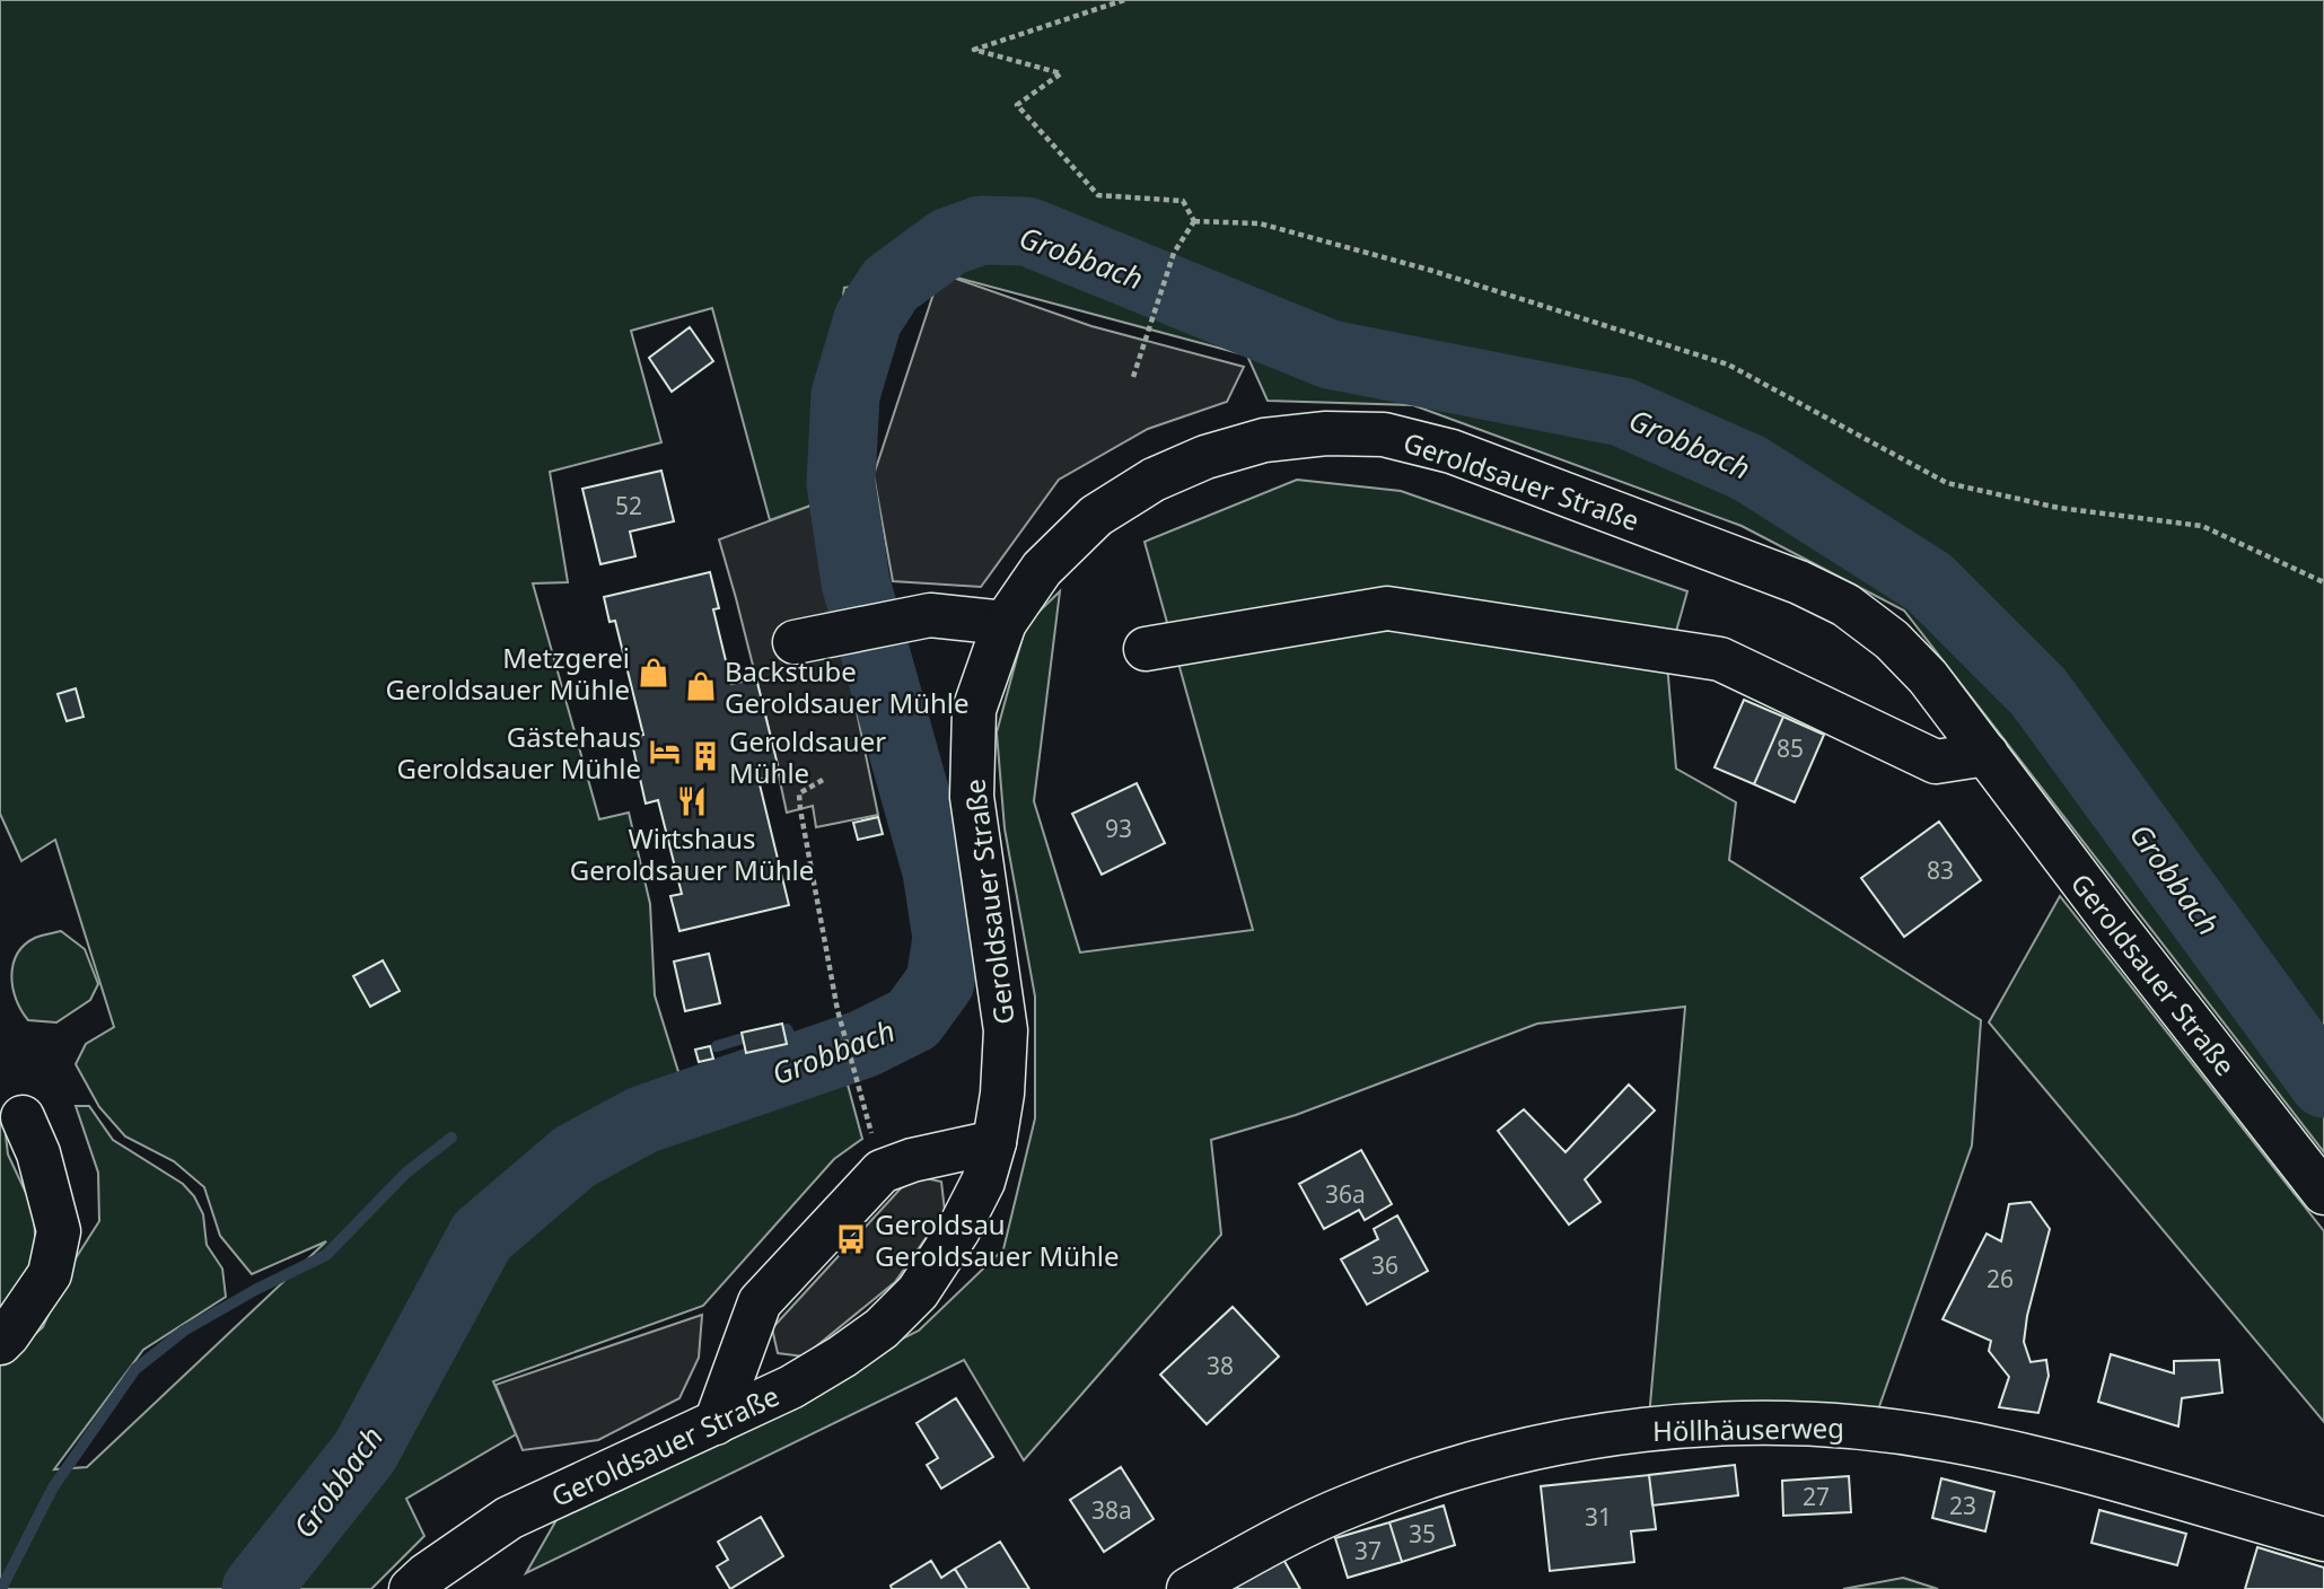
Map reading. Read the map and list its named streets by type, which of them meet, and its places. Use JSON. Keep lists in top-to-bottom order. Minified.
{"streets":{"main road":["Geroldsauer Straße","Höllhäuserweg"]},"water":["Grobbach"],"places":{"shop":["Metzgerei Geroldsauer Mühle","Backstube Geroldsauer Mühle"],"hotel":["Gästehaus Geroldsauer Mühle"],"building":["Geroldsauer Mühle"],"restaurant":["Wirtshaus Geroldsauer Mühle"],"bus stop":["Geroldsau Geroldsauer Mühle"]},"house_numbers":["52","85","93","83","36a","36","26","38","27","23","38a","31","35","37"]}
